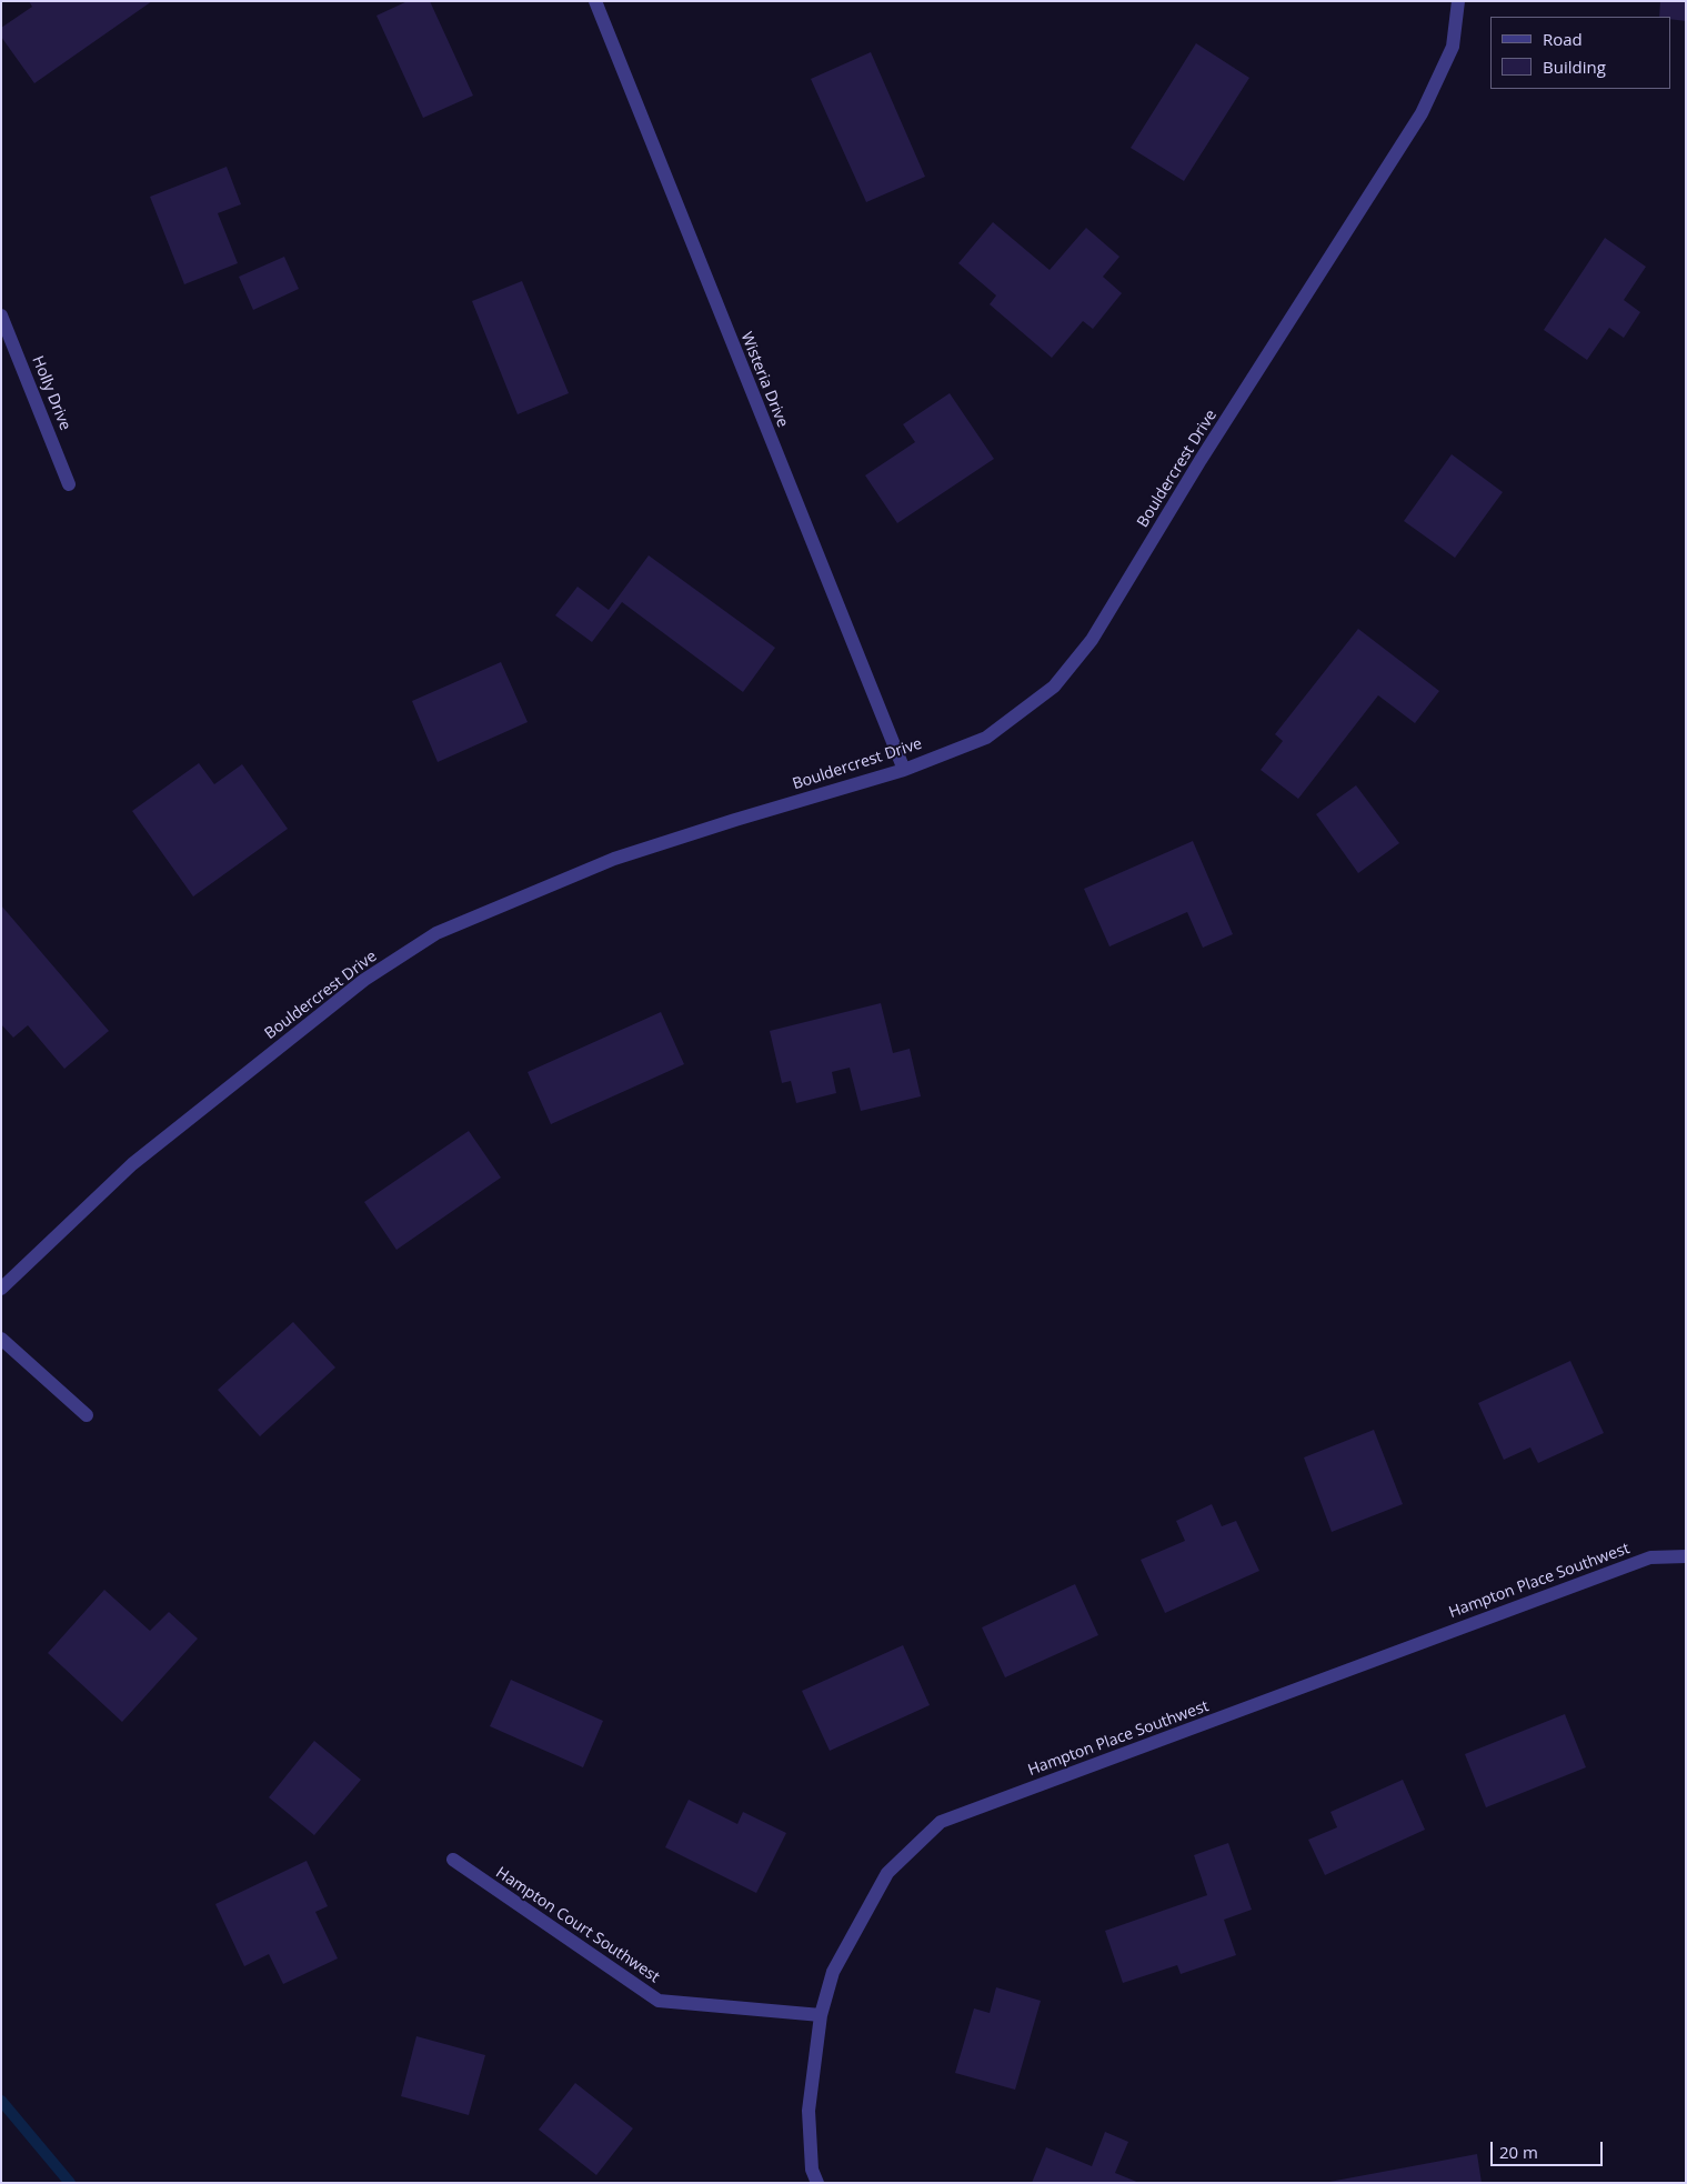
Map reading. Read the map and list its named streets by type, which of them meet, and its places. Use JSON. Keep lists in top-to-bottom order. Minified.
{"streets":{"street":["Wisteria Drive","Holly Drive","Bouldercrest Drive","Hampton Place Southwest","Hampton Court Southwest"]},"crossings":[["Wisteria Drive","Bouldercrest Drive"],["Hampton Place Southwest","Hampton Court Southwest"]],"legend":["Road","Building"],"scale_bar":"20 m"}
